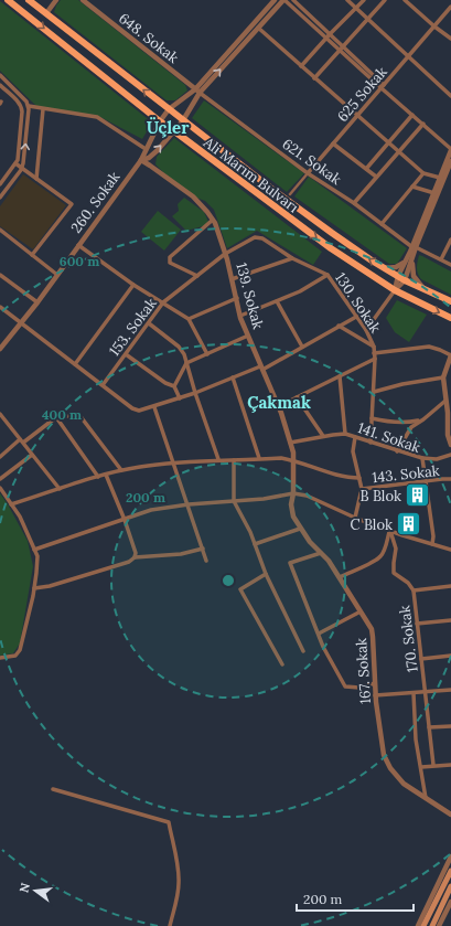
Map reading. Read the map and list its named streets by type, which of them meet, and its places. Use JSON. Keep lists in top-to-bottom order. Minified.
{"streets":{"main road":["Ali Marım Bulvarı"],"street":["648. Sokak","625 Sokak","621. Sokak","260. Sokak","139. Sokak","130. Sokak","153. Sokak","141. Sokak","143. Sokak","170. Sokak","167. Sokak"]},"crossings":[["648. Sokak","621. Sokak"],["625 Sokak","621. Sokak"],["260. Sokak","139. Sokak"],["139. Sokak","153. Sokak"],["139. Sokak","141. Sokak"],["139. Sokak","167. Sokak"],["130. Sokak","153. Sokak"],["130. Sokak","141. Sokak"],["141. Sokak","143. Sokak"]],"districts":["Üçler","Çakmak"],"places":{"building":["B Blok","C Blok"]},"scale_bar":"200 m","north":"left","rings":["600 m","400 m","200 m"]}
